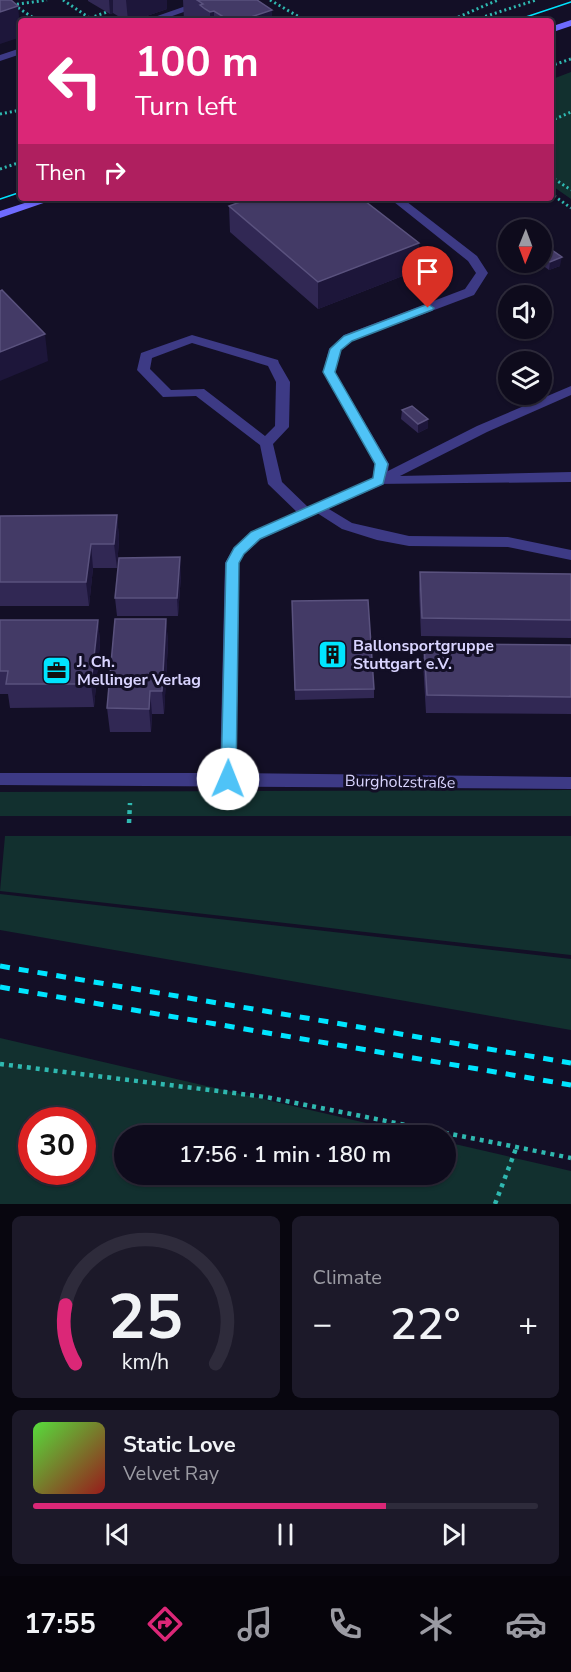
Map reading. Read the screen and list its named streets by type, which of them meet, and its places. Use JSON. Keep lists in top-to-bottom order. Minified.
{"streets":{"street":["Burgholzstraße"]},"places":{"building":["Ballonsportgruppe Stuttgart e.V."],"office":["J. Ch. Mellinger Verlag"]},"north":"bottom","page":{"turn":["100 m","Turn left"],"then":"Then","limit":"30","trip":"17:56 · 1 min · 180 m","tile":"Climate","heat":["−","22°","+"],"song":["Static Love","Velvet Ray"],"tabs":"17:55","gauge":["25","km/h"]}}
